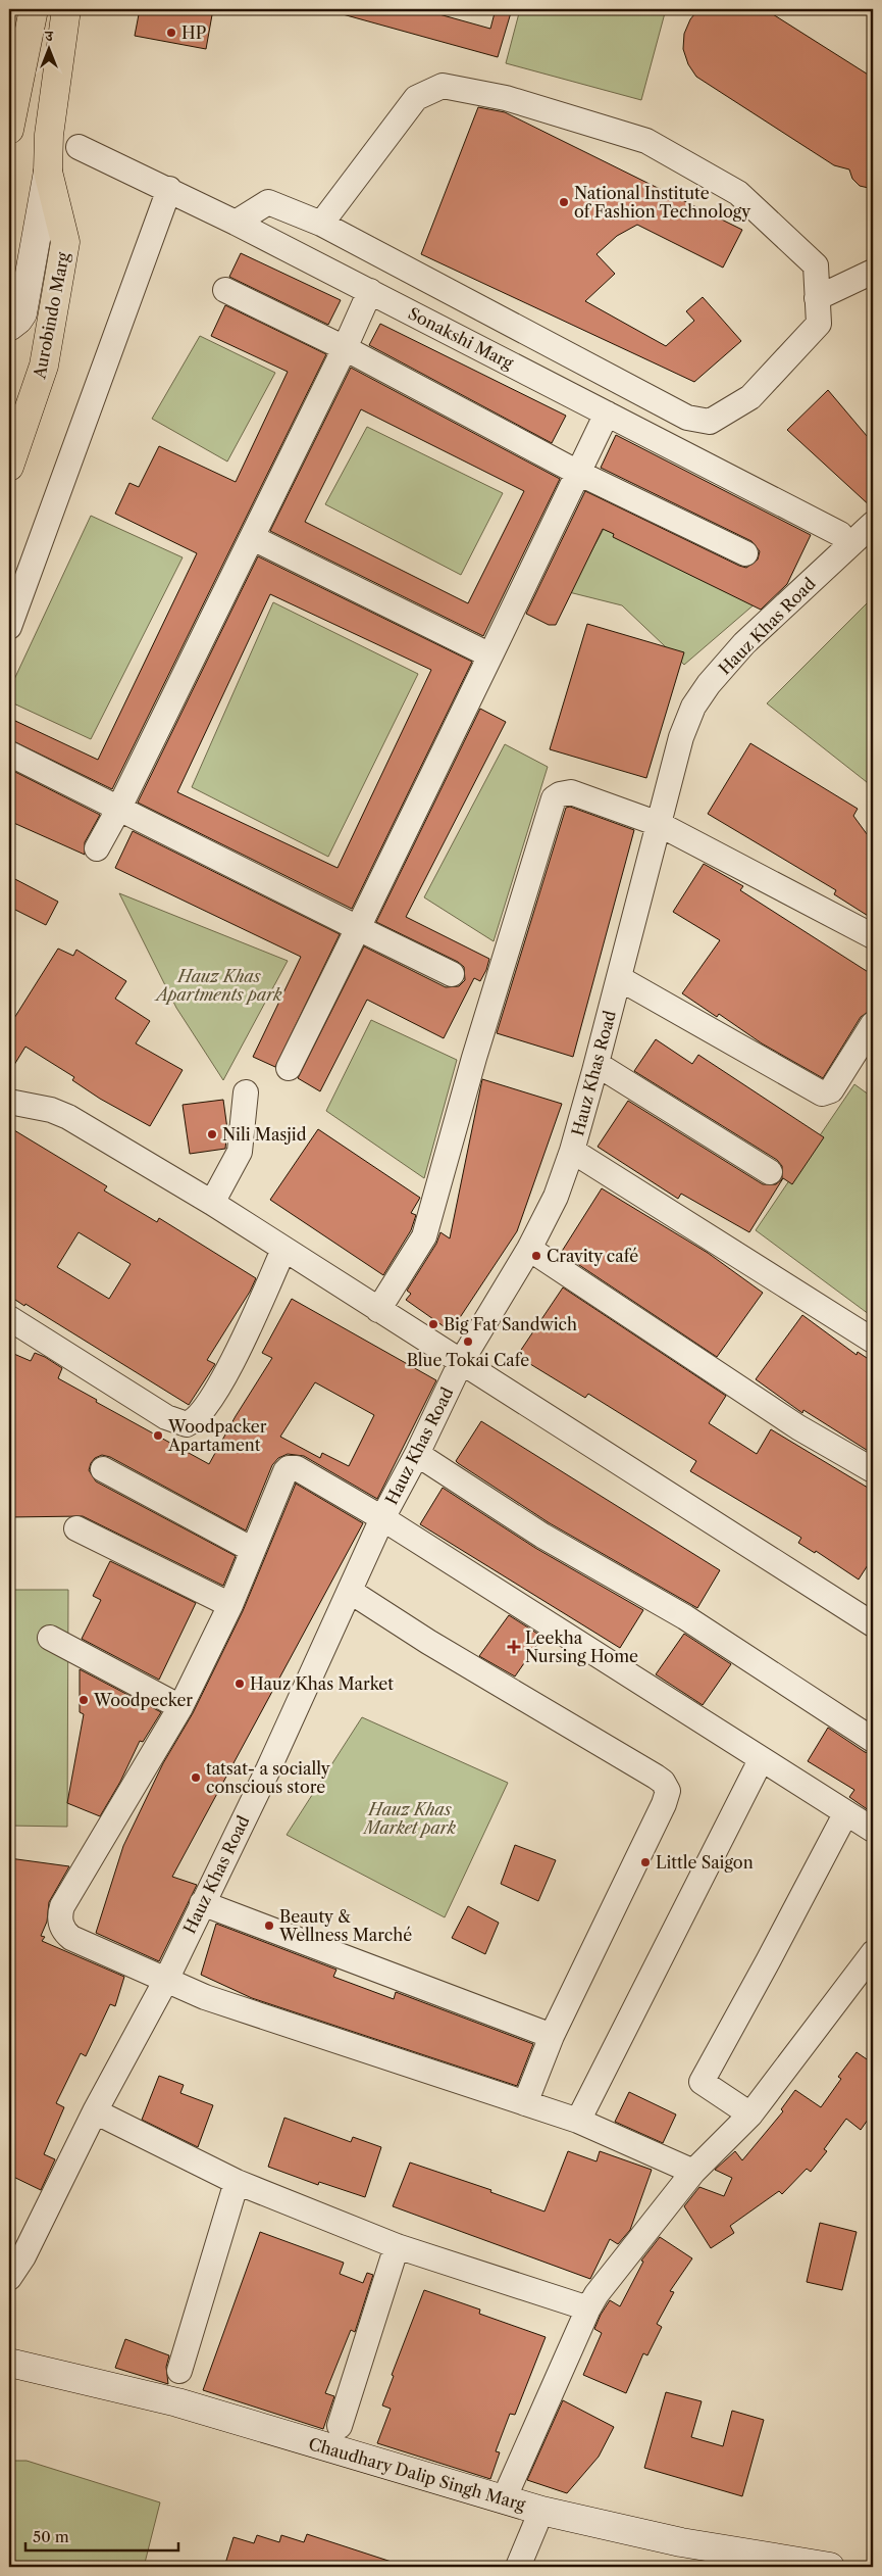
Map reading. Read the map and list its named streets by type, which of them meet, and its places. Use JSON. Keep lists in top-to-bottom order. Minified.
{"streets":{"highway":["Aurobindo Marg"],"street":["Sonakshi Marg","Hauz Khas Road","Chaudhary Dalip Singh Marg"]},"parks":["Hauz Khas Apartments park","Hauz Khas Market park"],"places":{"other":["HP","National Institute of Fashion Technology","Nili Masjid","Cravity café","Big Fat Sandwich","Blue Tokai Cafe","Woodpacker Apartament","Hauz Khas Market","Woodpecker","tatsat- a socially conscious store","Little Saigon","Beauty & Wellness Marché"],"health":["Leekha Nursing Home"]},"scale_bar":"50 m","north":"top"}
